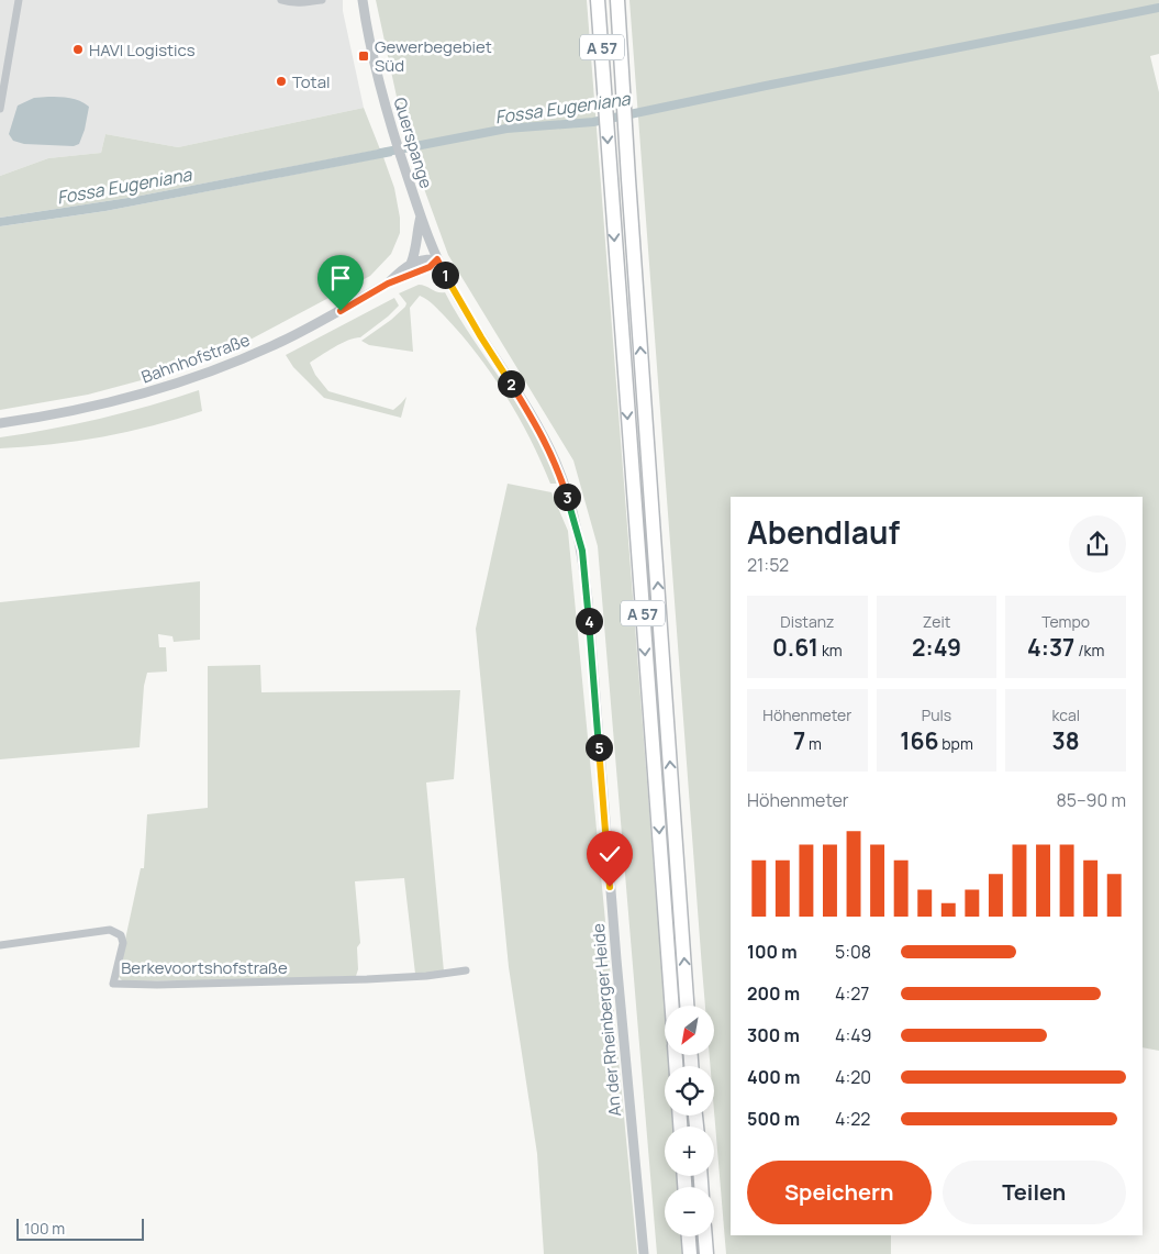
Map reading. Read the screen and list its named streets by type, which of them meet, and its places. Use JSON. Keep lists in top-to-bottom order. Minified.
{"streets":{"highway":["A 57"],"street":["Querspange","Bahnhofstraße","Berkevoortshofstraße","An der Rheinberger Heide"]},"crossings":[["Querspange","Bahnhofstraße"],["Querspange","An der Rheinberger Heide"],["Bahnhofstraße","An der Rheinberger Heide"]],"water":["Fossa Eugeniana"],"places":{"other":["HAVI Logistics","Total"],"transit":["Gewerbegebiet Süd"]},"scale_bar":"100 m","north":"bottom left","page":{"pins":["1","2","3","4","5"],"heading":["Abendlauf","21:52"],"stats":[["Distanz","0.61 km"],["Zeit","2:49"],["Tempo","4:37 /km"],["Höhenmeter","7 m"],["Puls","166 bpm"],["kcal","38"]],"chart":["Höhenmeter","85–90 m"],"list":[{"name":"100 m","note":"5:08"},{"name":"200 m","note":"4:27"},{"name":"300 m","note":"4:49"},{"name":"400 m","note":"4:20"},{"name":"500 m","note":"4:22"}],"map_buttons":["+","−"],"buttons":["Speichern","Teilen"],"scale":"100 m"}}
